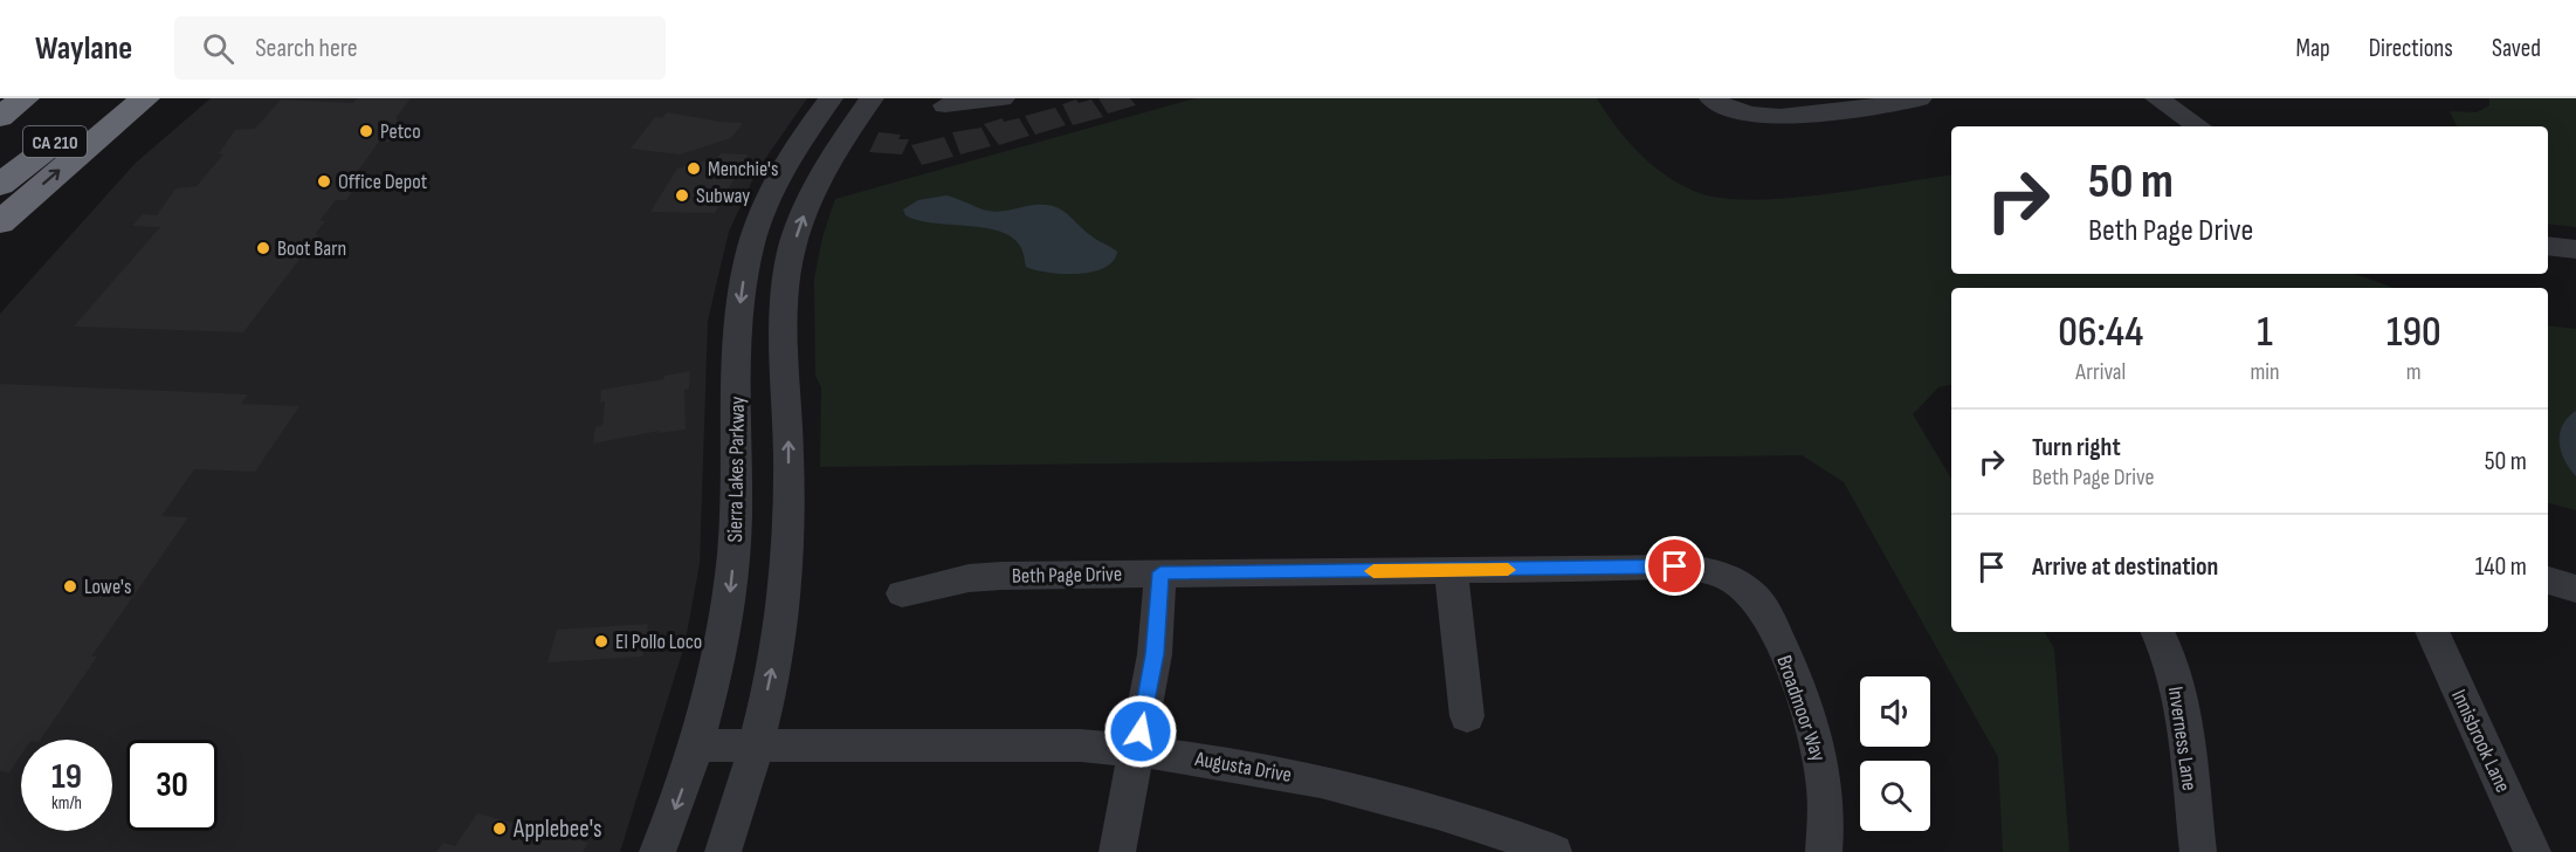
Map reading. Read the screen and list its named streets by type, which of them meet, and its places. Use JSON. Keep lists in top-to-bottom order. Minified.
{"streets":{"highway":["CA 210"],"street":["Sierra Lakes Parkway","Beth Page Drive","Broadmoor Way","Inverness Lane","Innisbrook Lane","Augusta Drive"]},"crossings":[["Sierra Lakes Parkway","Augusta Drive"],["Beth Page Drive","Broadmoor Way"]],"places":["Petco","Menchie's","Office Depot","Subway","Boot Barn","Lowe's","El Pollo Loco","Applebee's"],"page":{"header":"Waylane","search":"Search here","nav":["Map","Directions","Saved"],"turn":["50 m","Beth Page Drive"],"eta":["06:44","Arrival","1","min","190","m"],"list":[{"name":"Turn right","note":"Beth Page Drive","value":"50 m"},{"name":"Arrive at destination","value":"140 m"}],"speed":"19 km/h","limit":"30"}}
